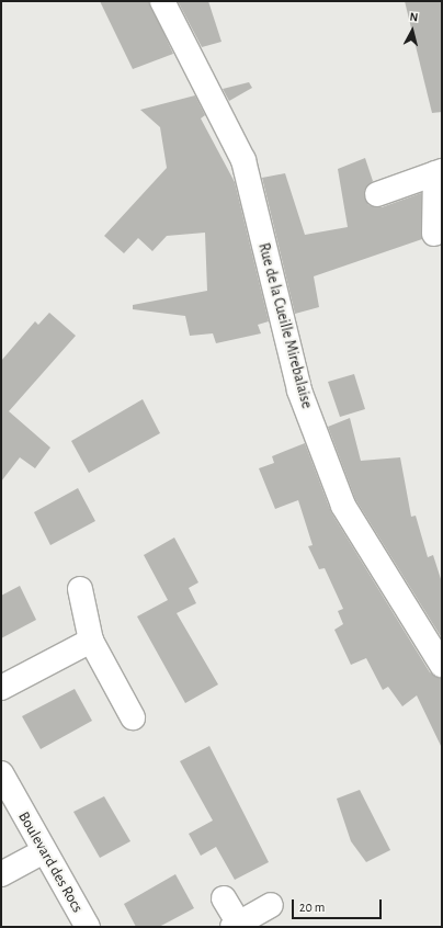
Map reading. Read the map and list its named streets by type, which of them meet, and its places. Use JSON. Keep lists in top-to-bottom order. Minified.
{"streets":{"street":["Rue de la Cueille Mirebalaise","Boulevard des Rocs"]},"scale_bar":"20 m","north":"top"}
